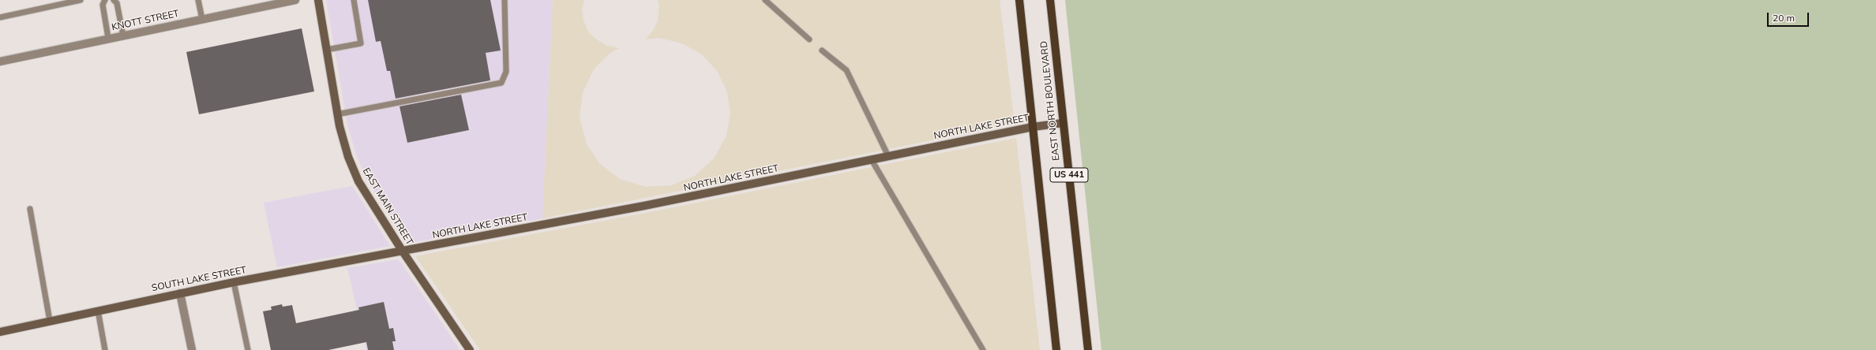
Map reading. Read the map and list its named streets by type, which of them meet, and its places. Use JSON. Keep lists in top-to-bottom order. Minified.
{"streets":{"main road":["EAST NORTH BOULEVARD","US 441"],"street":["KNOTT STREET","NORTH LAKE STREET","EAST MAIN STREET","SOUTH LAKE STREET"]},"crossings":[["EAST NORTH BOULEVARD","NORTH LAKE STREET"],["NORTH LAKE STREET","US 441"],["NORTH LAKE STREET","EAST MAIN STREET"],["NORTH LAKE STREET","SOUTH LAKE STREET"],["EAST MAIN STREET","SOUTH LAKE STREET"]],"scale_bar":"20 m"}
